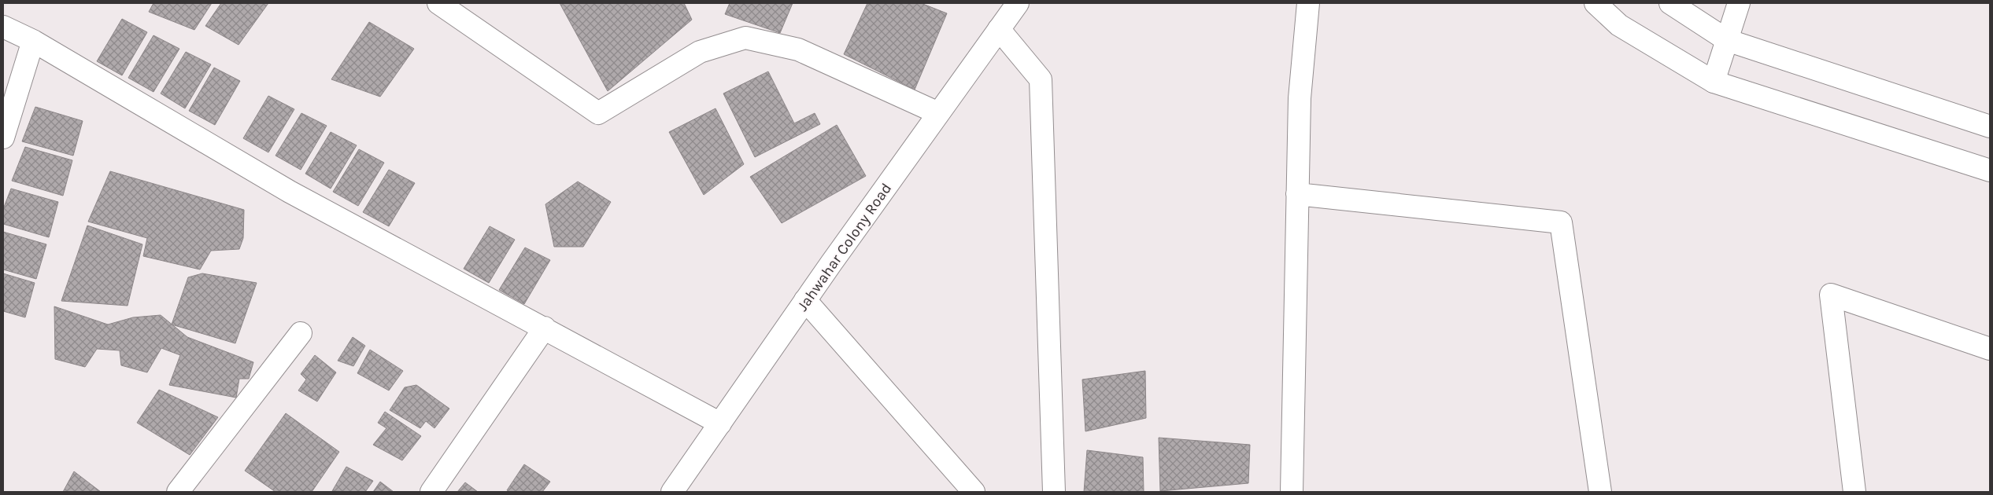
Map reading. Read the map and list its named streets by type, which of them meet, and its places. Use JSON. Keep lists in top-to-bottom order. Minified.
{"streets":{"street":["Jahwahar Colony Road"]}}
